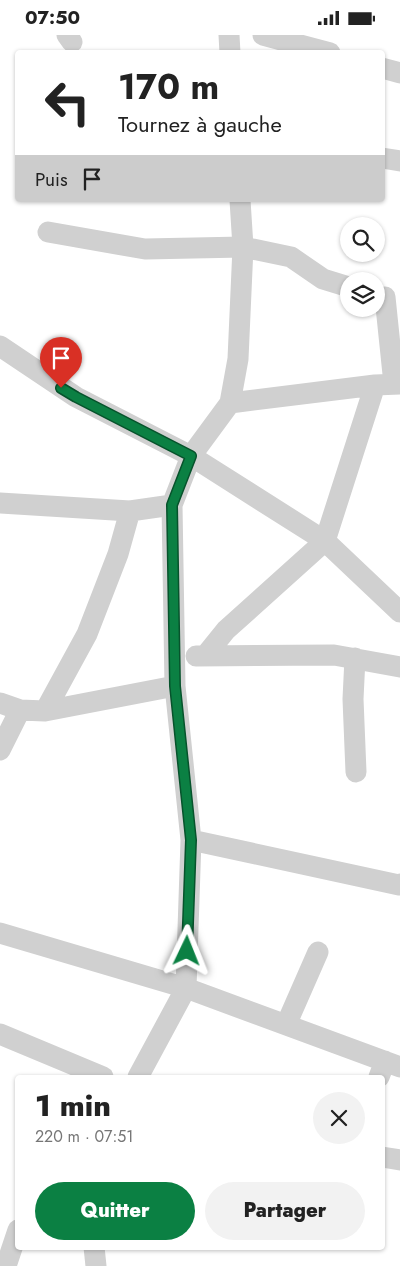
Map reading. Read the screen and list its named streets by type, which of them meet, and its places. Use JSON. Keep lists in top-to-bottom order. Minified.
{"page":{"status":"07:50","turn":["170 m","Tournez à gauche"],"then":"Puis","heading":["1 min","220 m · 07:51"],"buttons":["Quitter","Partager"]}}
